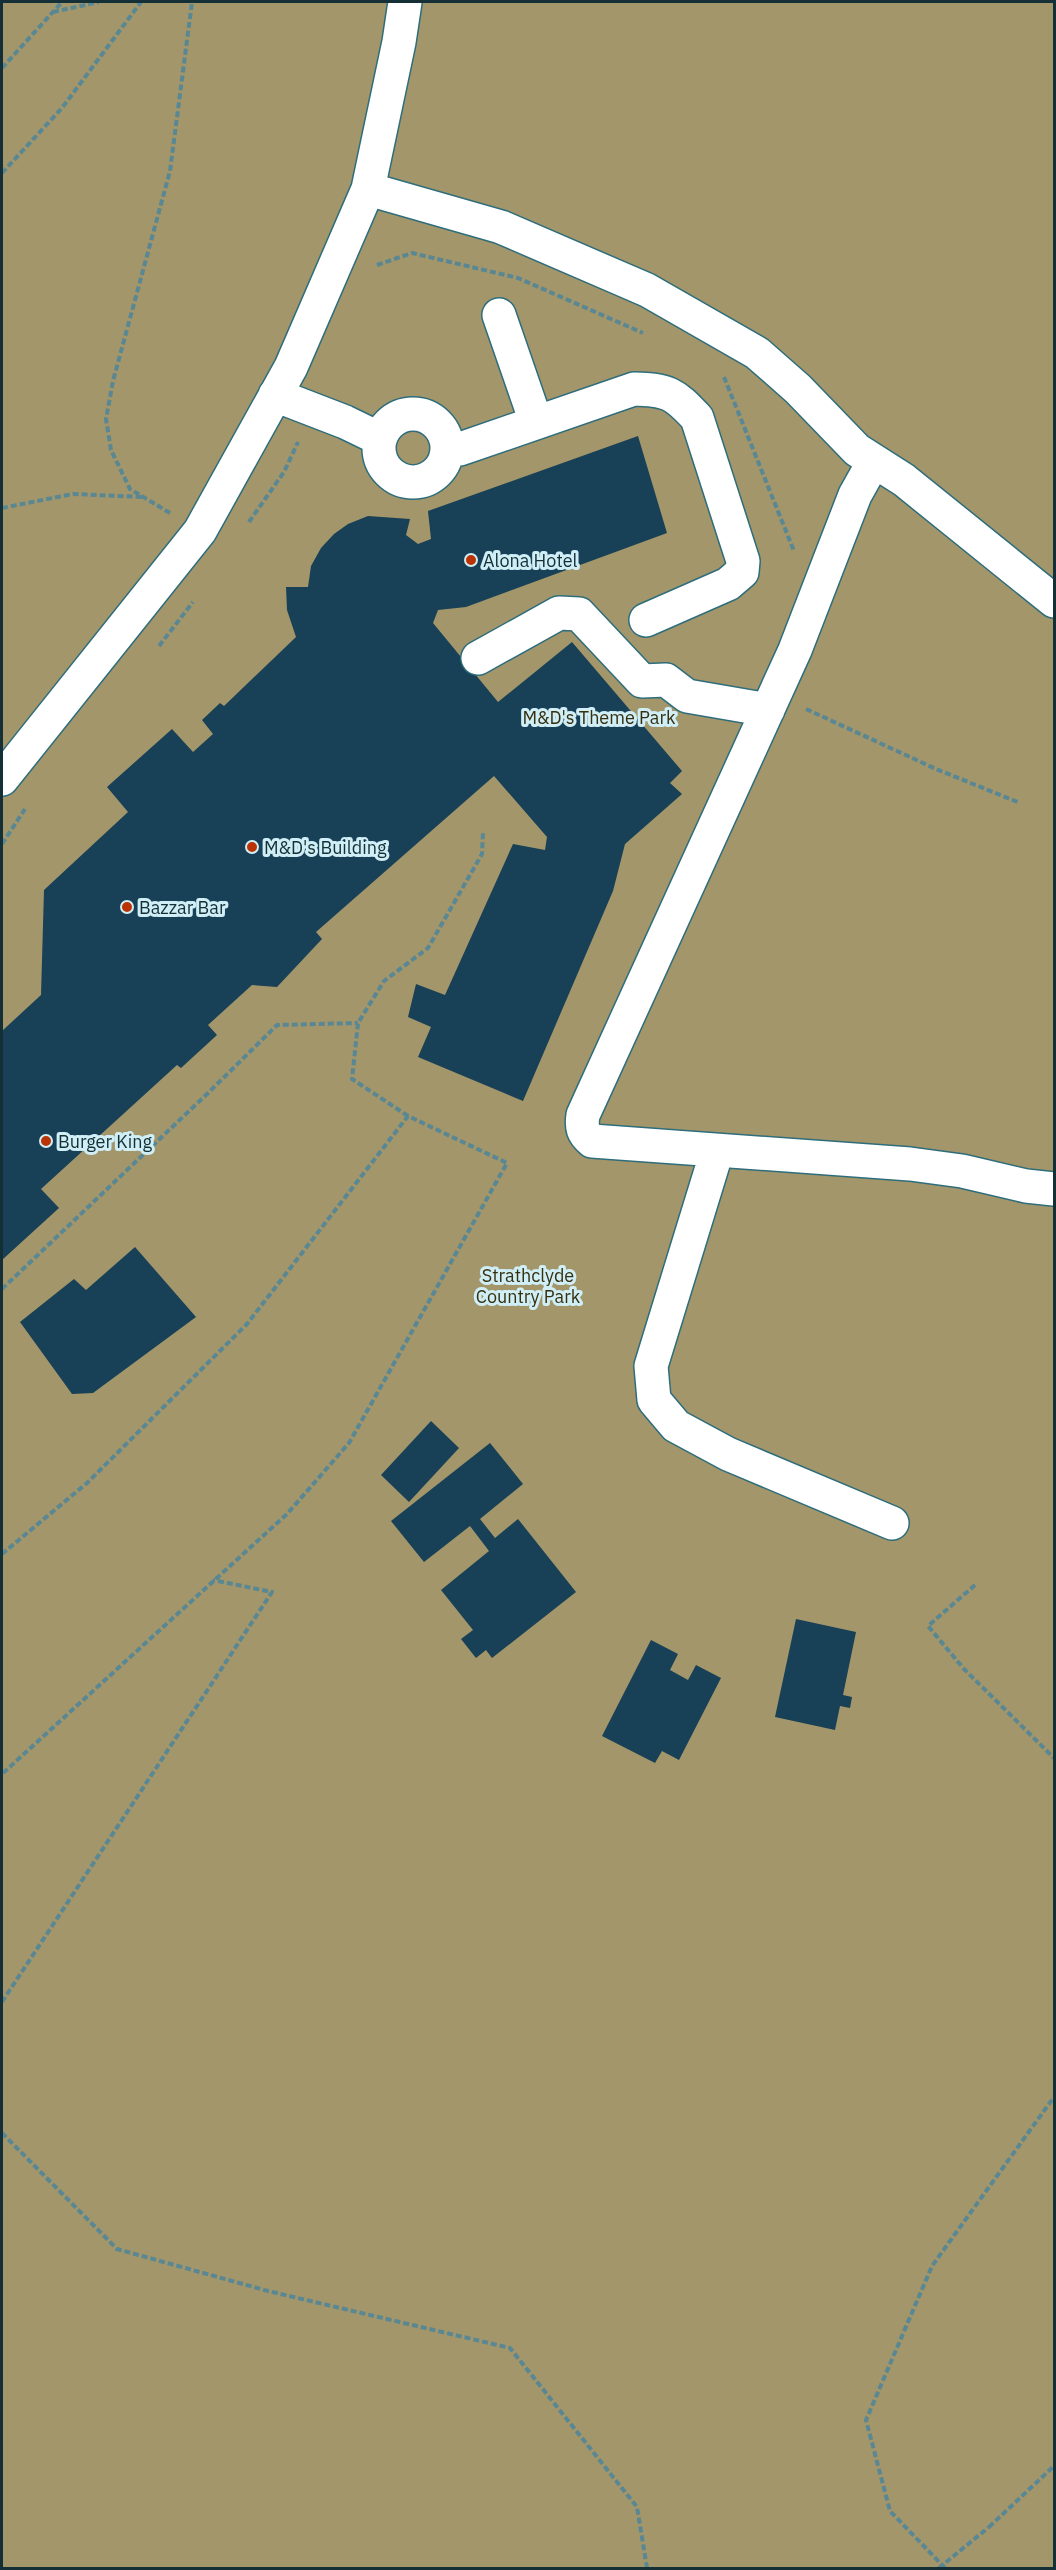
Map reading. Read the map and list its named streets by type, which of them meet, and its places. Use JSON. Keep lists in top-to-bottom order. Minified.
{"parks":["M&D's Theme Park","Strathclyde Country Park"],"places":["Alona Hotel","M&D's Building","Bazzar Bar","Burger King"]}
